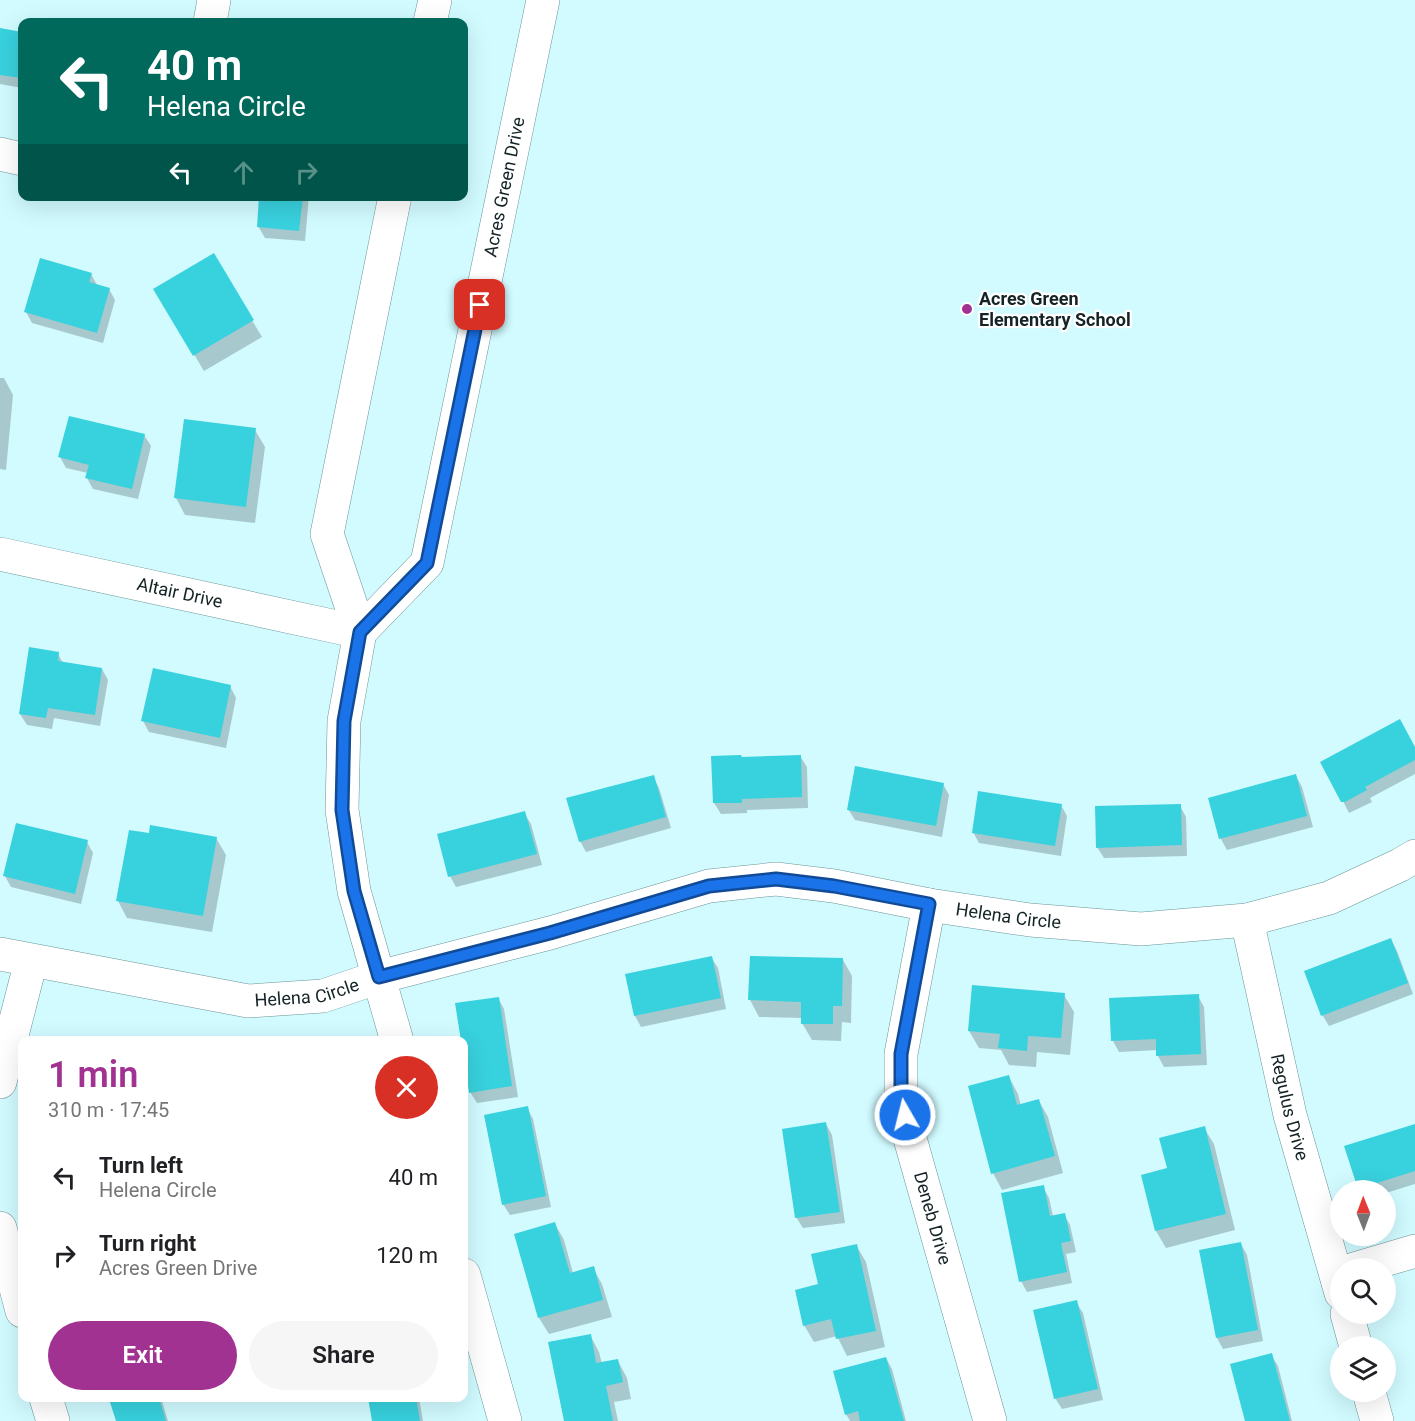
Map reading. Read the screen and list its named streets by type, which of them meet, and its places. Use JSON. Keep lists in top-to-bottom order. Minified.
{"streets":{"street":["Acres Green Drive","Altair Drive","Helena Circle","Regulus Drive","Deneb Drive"]},"crossings":[["Acres Green Drive","Altair Drive"],["Helena Circle","Regulus Drive"],["Helena Circle","Deneb Drive"]],"places":["Acres Green Elementary School"],"north":"top","page":{"turn":["40 m","Helena Circle"],"heading":["1 min","310 m · 17:45"],"list":[{"name":"Turn left","note":"Helena Circle","value":"40 m"},{"name":"Turn right","note":"Acres Green Drive","value":"120 m"}],"buttons":["Exit","Share"]}}
